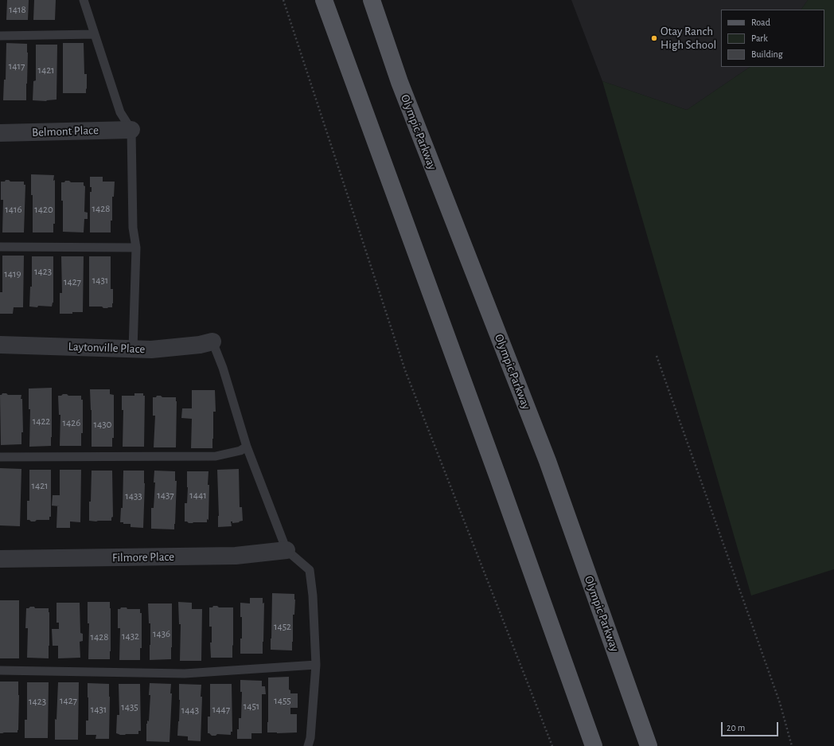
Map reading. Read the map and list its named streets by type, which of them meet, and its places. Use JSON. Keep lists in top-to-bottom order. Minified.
{"streets":{"main road":["Olympic Parkway"],"street":["Belmont Place","Laytonville Place","Filmore Place"]},"places":["Otay Ranch High School"],"house_numbers":["1418","1417","1421","1428","1416","1420","1423","1419","1431","1427","1422","1426","1430","1421","1437","1441","1433","1452","1436","1432","1428","1427","1455","1423","1451","1435","1431","1447","1443"],"legend":["Road","Park","Building"],"scale_bar":"20 m"}
